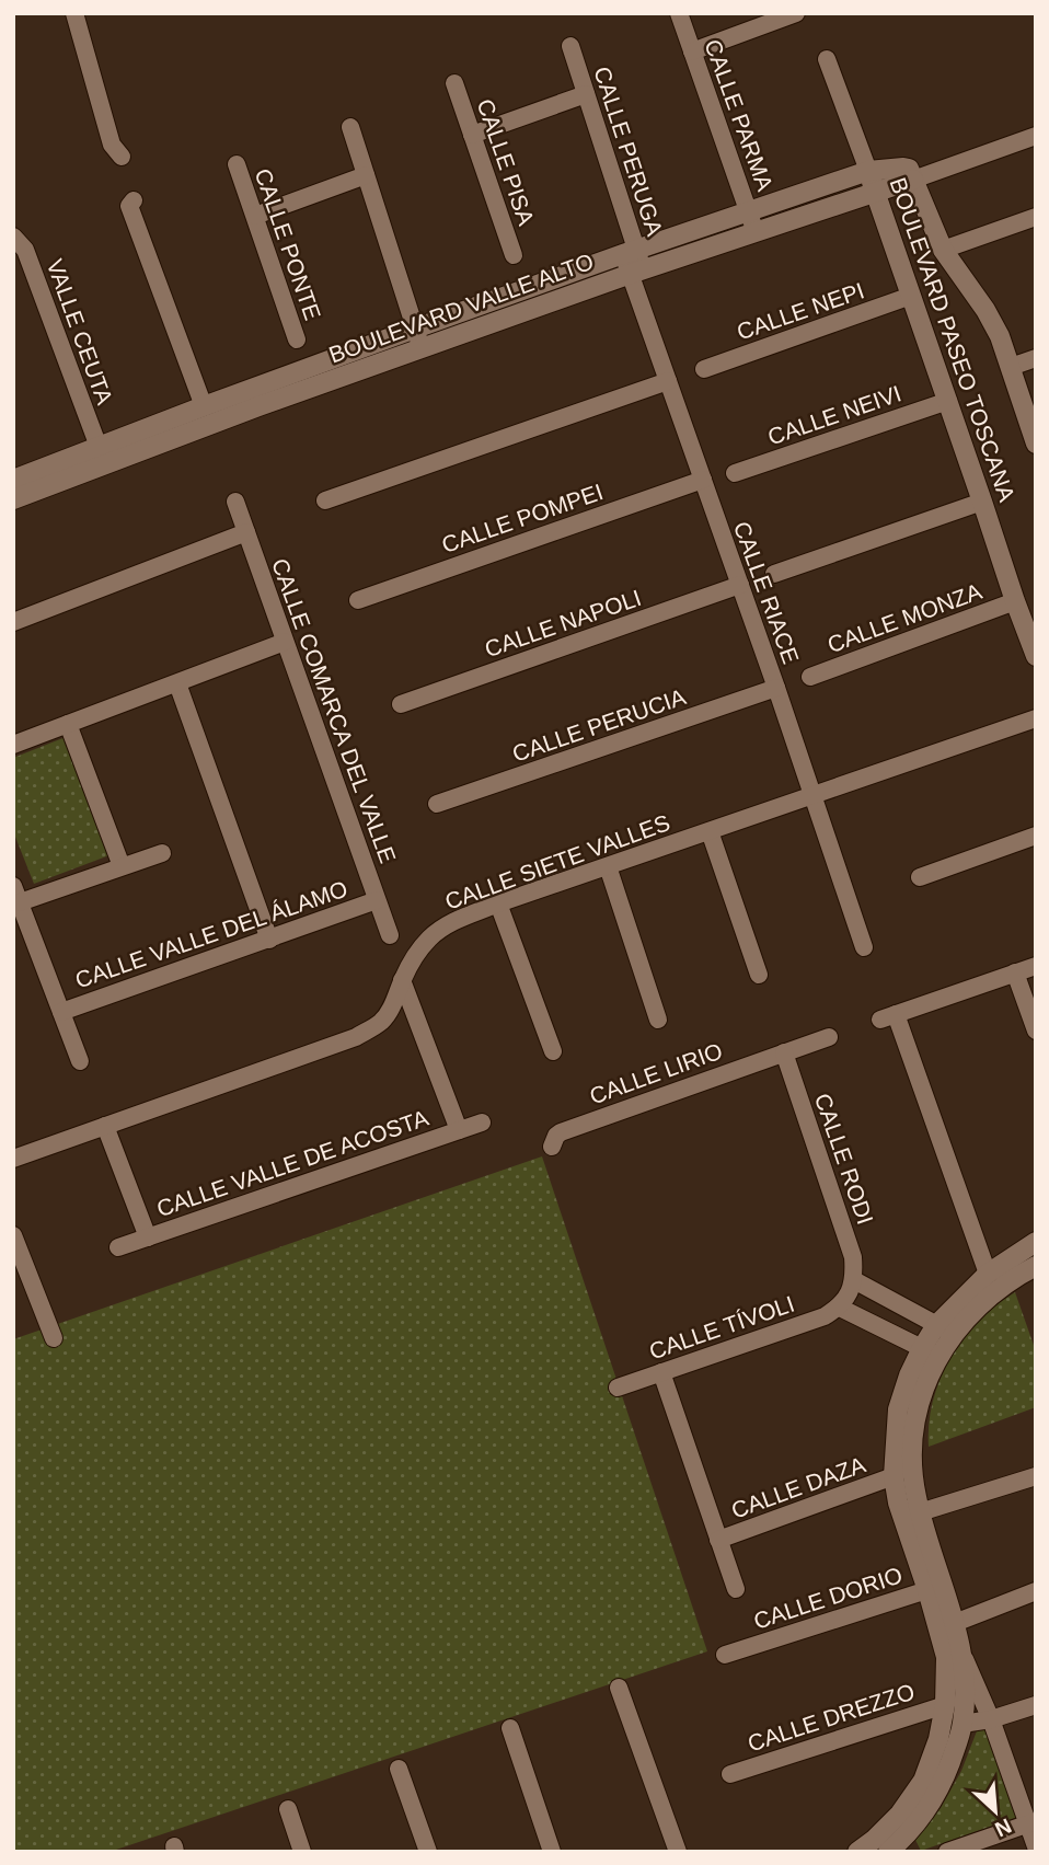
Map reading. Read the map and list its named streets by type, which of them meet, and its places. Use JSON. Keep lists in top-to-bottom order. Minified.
{"streets":{"street":["CALLE PARMA","CALLE PERUGA","CALLE PISA","CALLE PONTE","BOULEVARD VALLE ALTO","CALLE NEPI","VALLE CEUTA","BOULEVARD PASEO TOSCANA","CALLE NEIVI","CALLE POMPEI","CALLE RIACE","CALLE MONZA","CALLE NAPOLI","CALLE COMARCA DEL VALLE","CALLE PERUCIA","CALLE SIETE VALLES","CALLE VALLE DEL ÁLAMO","CALLE LIRIO","CALLE RODI","CALLE VALLE DE ACOSTA","CALLE TÍVOLI","CALLE DAZA","CALLE DORIO","CALLE DREZZO"]},"crossings":[["CALLE PARMA","BOULEVARD VALLE ALTO"],["CALLE PERUGA","BOULEVARD VALLE ALTO"],["CALLE PERUGA","CALLE RIACE"],["BOULEVARD VALLE ALTO","VALLE CEUTA"],["BOULEVARD VALLE ALTO","BOULEVARD PASEO TOSCANA"],["BOULEVARD VALLE ALTO","CALLE RIACE"],["CALLE NEPI","BOULEVARD PASEO TOSCANA"],["BOULEVARD PASEO TOSCANA","CALLE NEIVI"],["BOULEVARD PASEO TOSCANA","CALLE MONZA"],["CALLE POMPEI","CALLE RIACE"],["CALLE RIACE","CALLE NAPOLI"],["CALLE RIACE","CALLE PERUCIA"],["CALLE RIACE","CALLE SIETE VALLES"],["CALLE COMARCA DEL VALLE","CALLE VALLE DEL ÁLAMO"],["CALLE LIRIO","CALLE RODI"],["CALLE TÍVOLI","CALLE DAZA"]],"north":"bottom right"}
